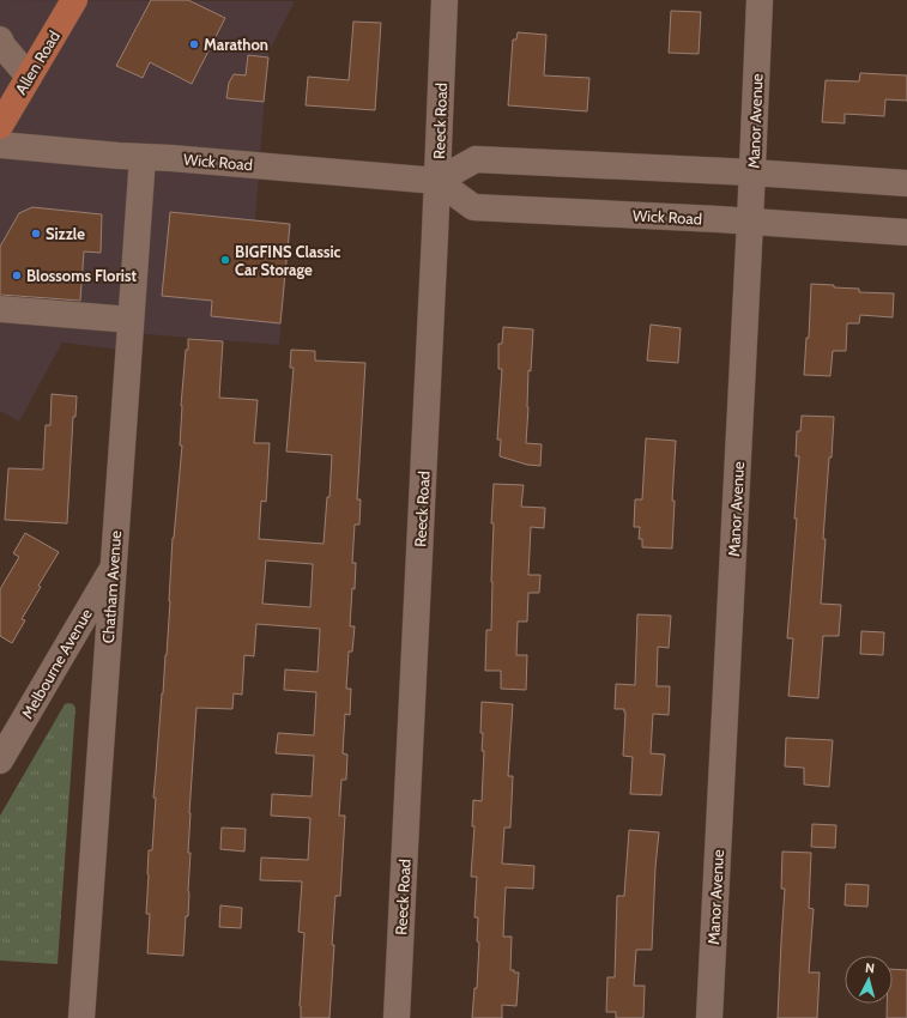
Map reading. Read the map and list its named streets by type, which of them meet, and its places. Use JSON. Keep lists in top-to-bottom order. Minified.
{"streets":{"main road":["Allen Road"],"street":["Reeck Road","Manor Avenue","Wick Road","Chatham Avenue","Melbourne Avenue"]},"crossings":[["Reeck Road","Wick Road"],["Manor Avenue","Wick Road"],["Wick Road","Chatham Avenue"],["Chatham Avenue","Melbourne Avenue"]],"places":["Marathon","Sizzle","BIGFINS Classic Car Storage","Blossoms Florist"],"north":"top"}
